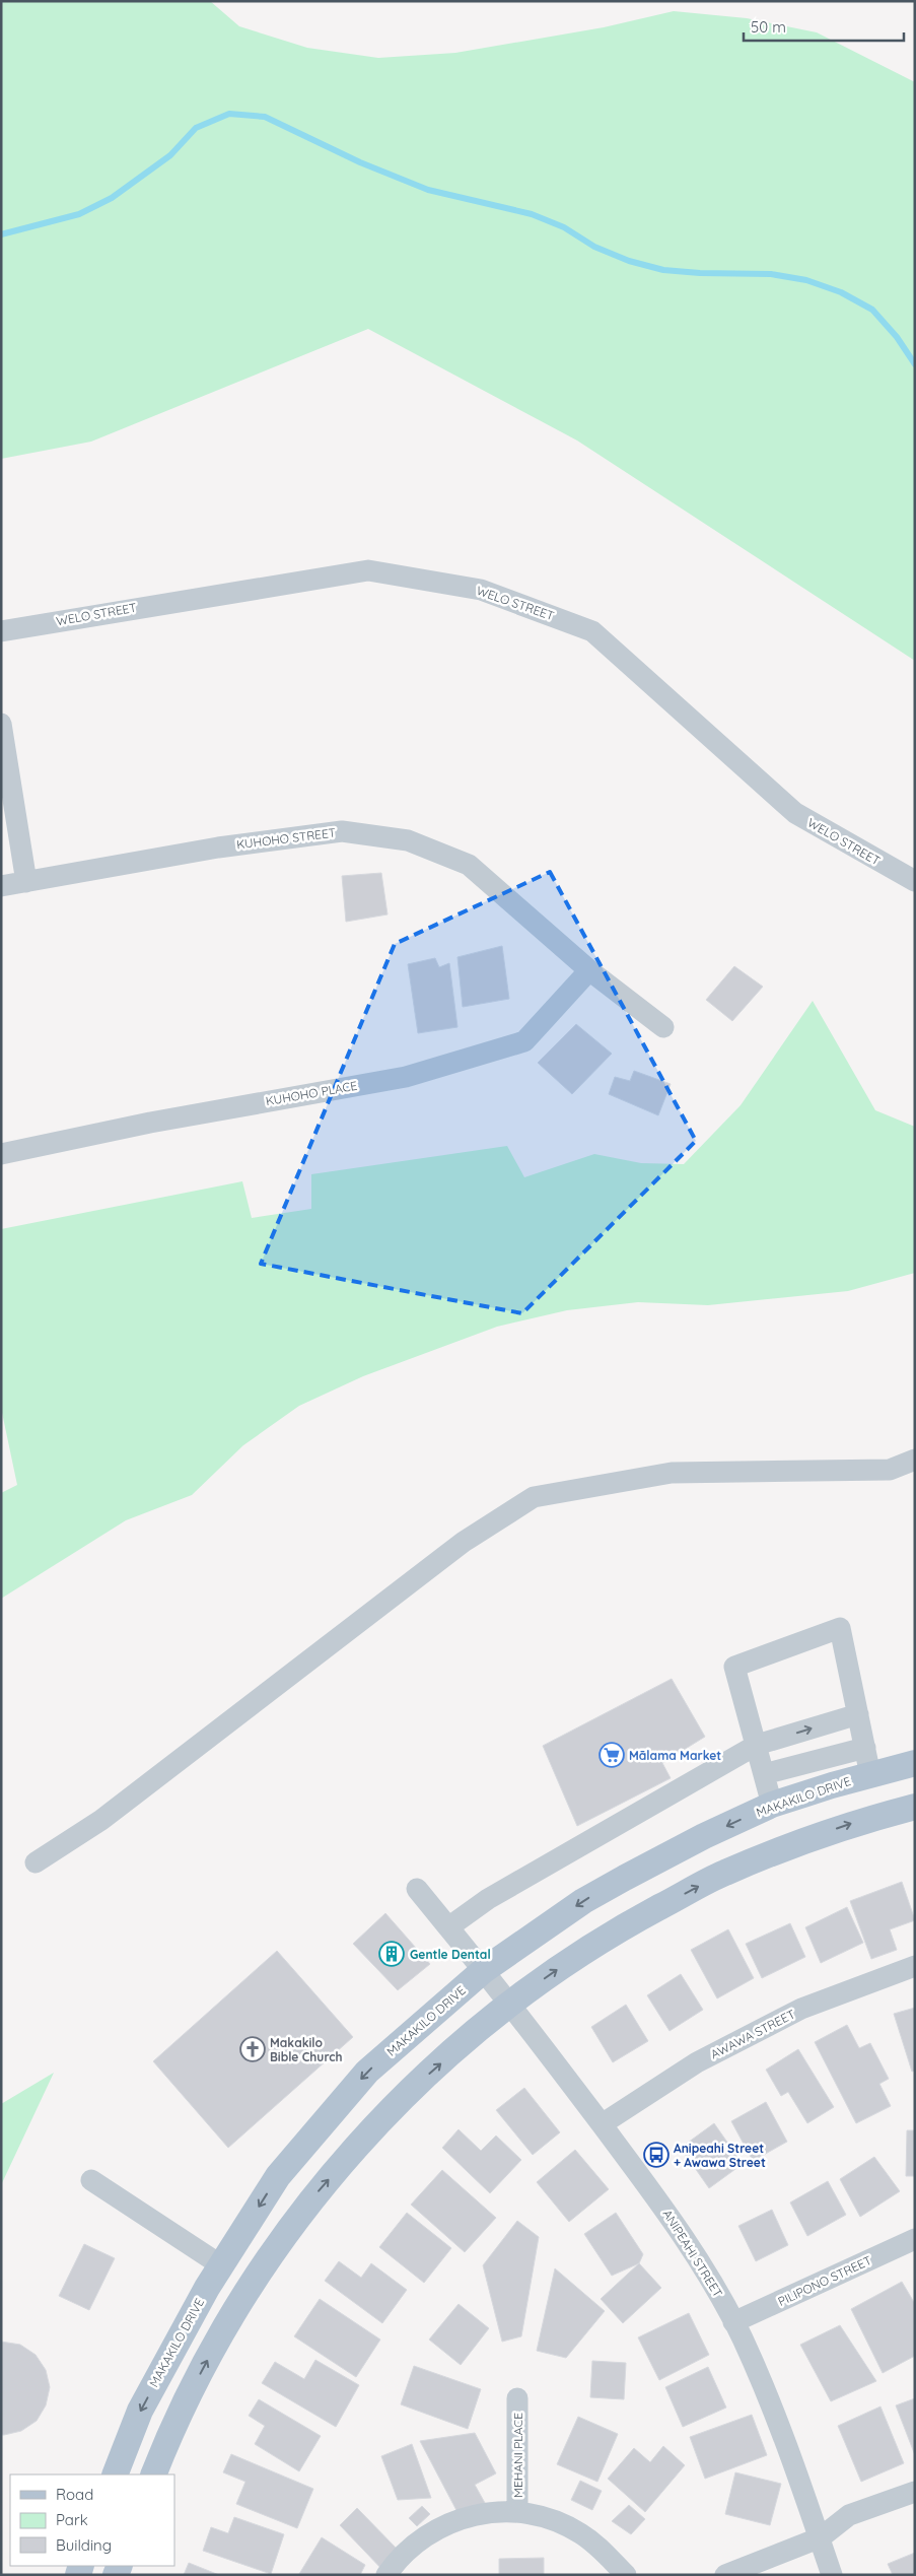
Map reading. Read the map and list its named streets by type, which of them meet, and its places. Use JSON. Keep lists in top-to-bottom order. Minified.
{"streets":{"main road":["MAKAKILO DRIVE"],"street":["WELO STREET","KUHOHO STREET","KUHOHO PLACE","AWAWA STREET","ANIPEAHI STREET","PILIPONO STREET","MEHANI PLACE"]},"crossings":[["KUHOHO STREET","KUHOHO PLACE"],["MAKAKILO DRIVE","ANIPEAHI STREET"],["AWAWA STREET","ANIPEAHI STREET"],["ANIPEAHI STREET","PILIPONO STREET"]],"places":{"supermarket":["Mālama Market"],"building":["Gentle Dental"],"church":["Makakilo Bible Church"],"bus stop":["Anipeahi Street + Awawa Street"]},"legend":["Road","Park","Building"],"scale_bar":"50 m"}
